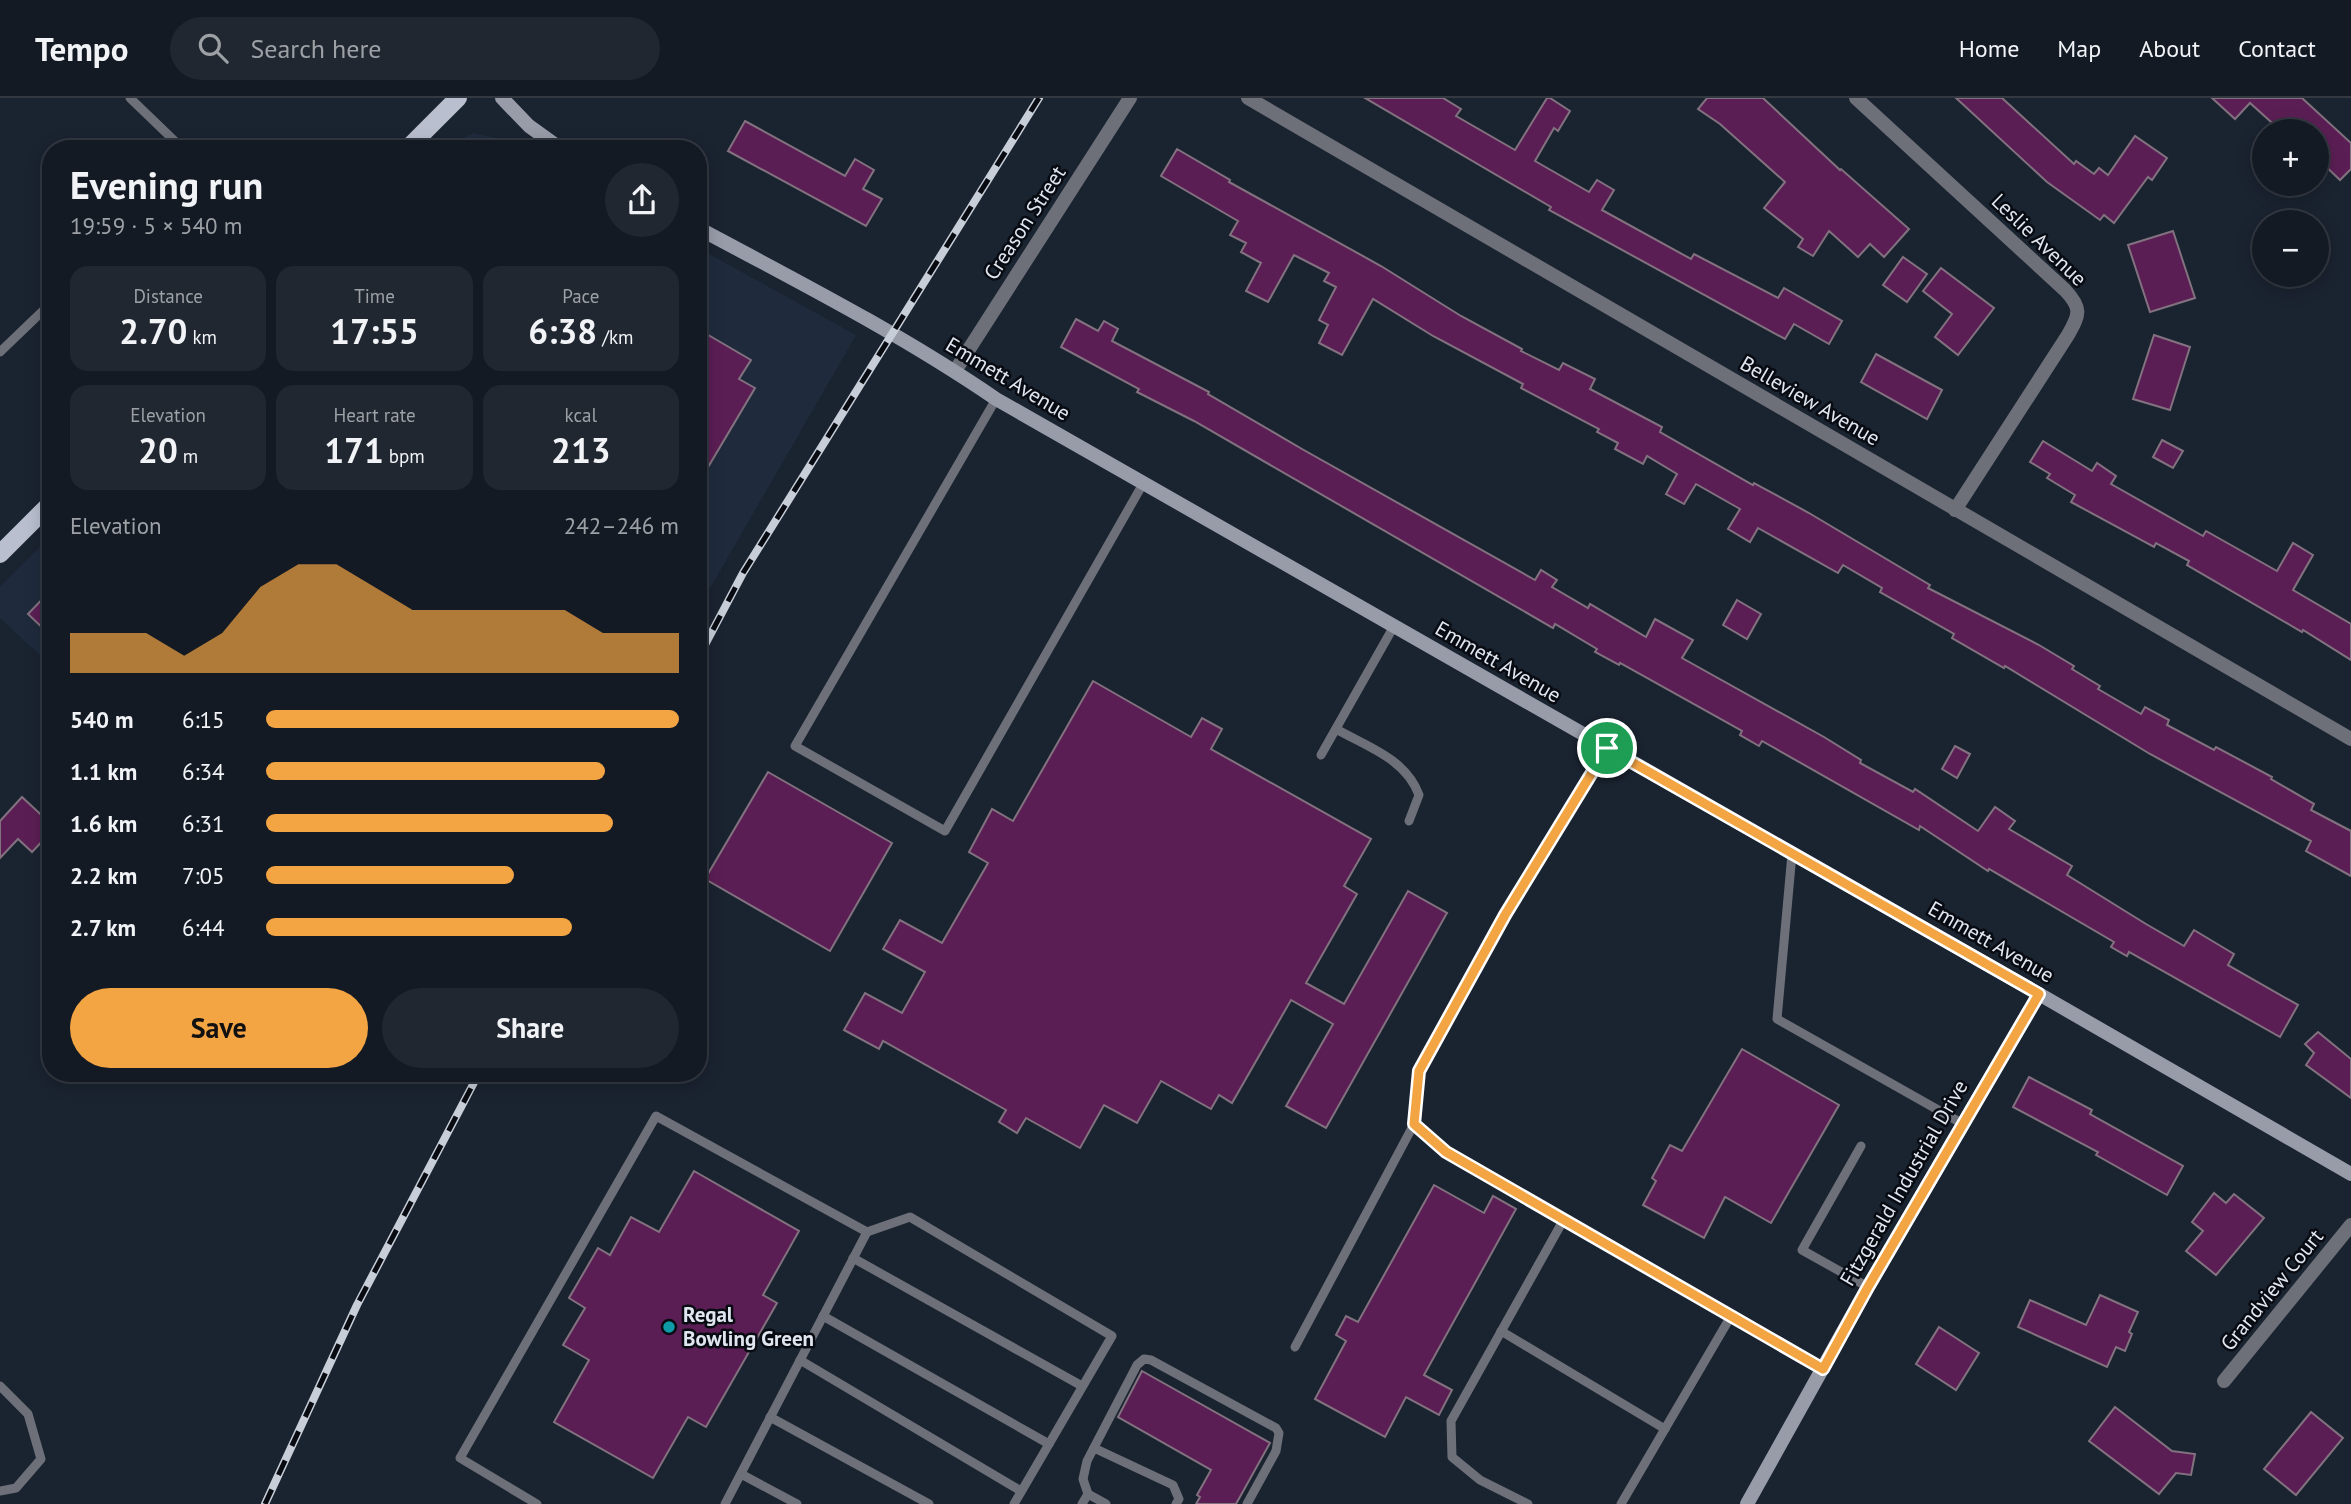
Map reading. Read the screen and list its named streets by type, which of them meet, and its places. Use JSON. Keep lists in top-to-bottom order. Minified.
{"streets":{"street":["Creason Street","Leslie Avenue","Emmett Avenue","Belleview Avenue","Fitzgerald Industrial Drive","Grandview Court"]},"crossings":[["Creason Street","Emmett Avenue"],["Leslie Avenue","Belleview Avenue"],["Emmett Avenue","Fitzgerald Industrial Drive"]],"places":["Regal Bowling Green"],"page":{"header":"Tempo","search":"Search here","nav":["Home","Map","About","Contact"],"map_buttons":["+","−"],"heading":["Evening run","19:59 · 5 × 540 m"],"stats":[["Distance","2.70 km"],["Time","17:55"],["Pace","6:38 /km"],["Elevation","20 m"],["Heart rate","171 bpm"],["kcal","213"]],"chart":["Elevation","242–246 m"],"list":[{"name":"540 m","note":"6:15"},{"name":"1.1 km","note":"6:34"},{"name":"1.6 km","note":"6:31"},{"name":"2.2 km","note":"7:05"},{"name":"2.7 km","note":"6:44"}],"buttons":["Save","Share"]}}
